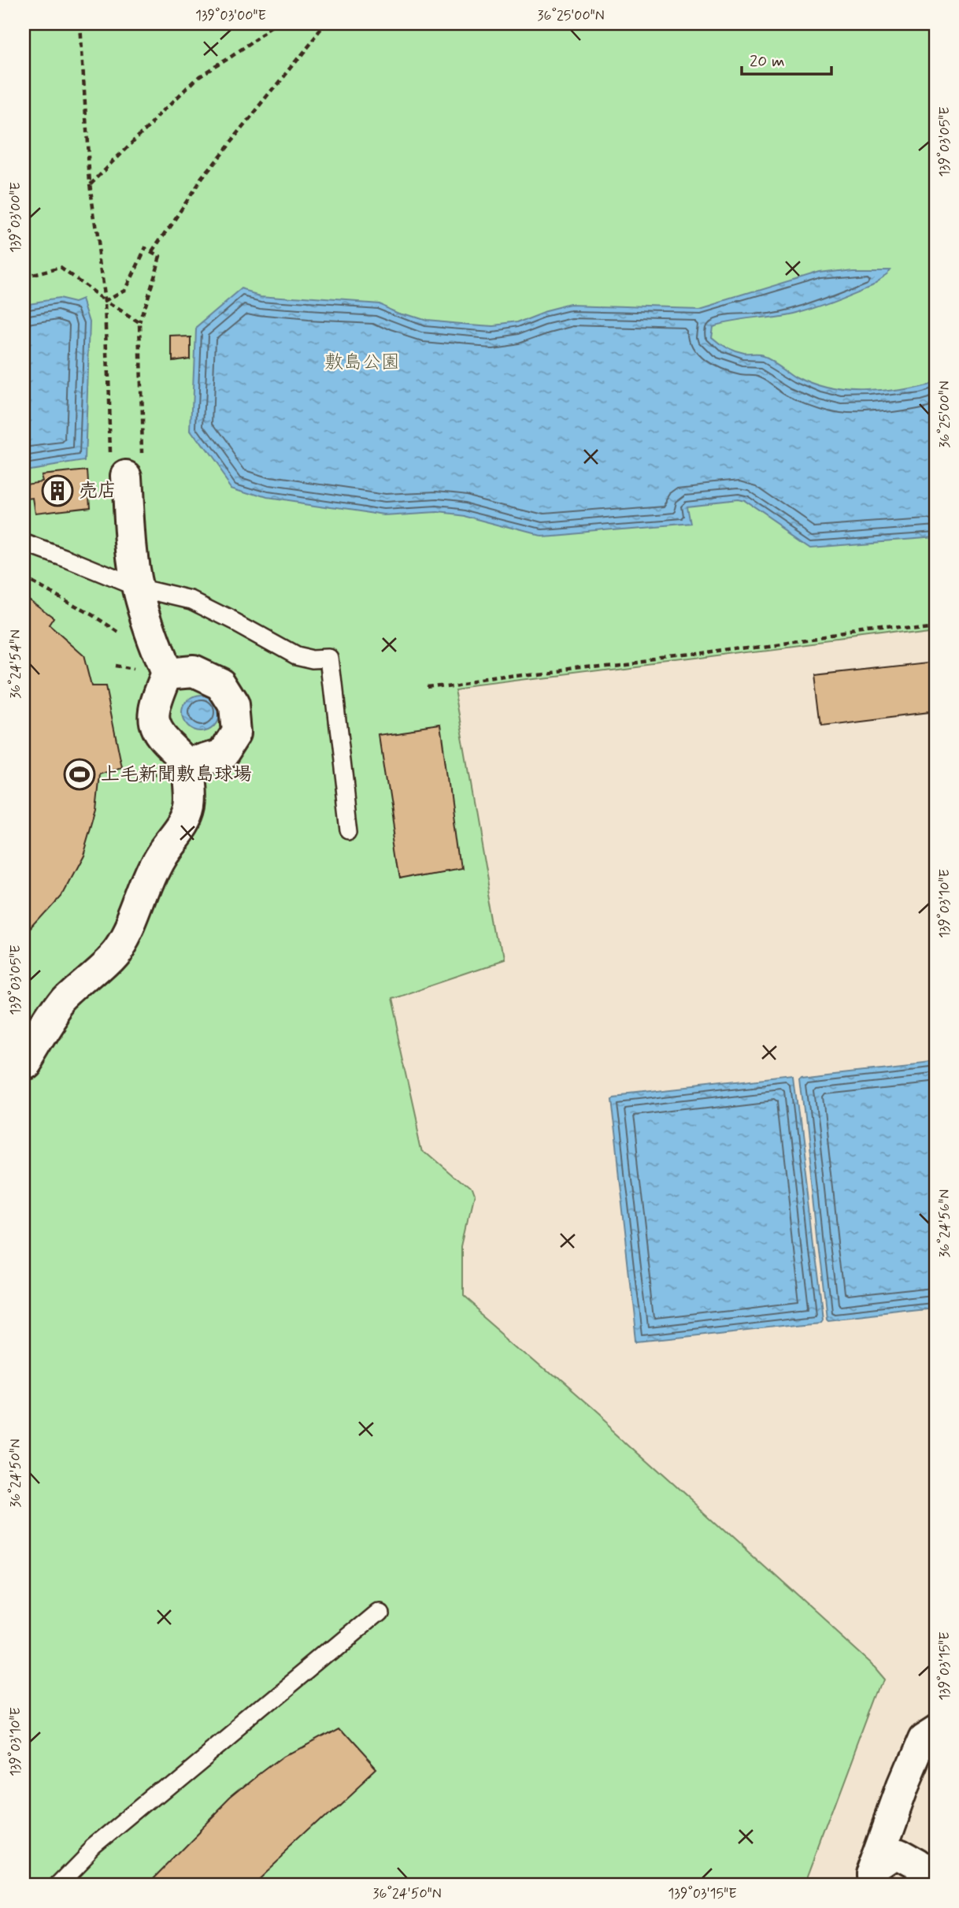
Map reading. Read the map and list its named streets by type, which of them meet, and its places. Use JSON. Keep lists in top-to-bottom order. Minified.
{"parks":["敷島公園"],"places":{"building":["売店"],"sports":["上毛新聞敷島球場"]},"scale_bar":"20 m","coordinates":["139°03'00\"E","36°25'00\"N","139°03'05\"E","36°24'54\"N","139°03'10\"E","36°24'56\"N","36°24'50\"N","139°03'15\"E"]}
